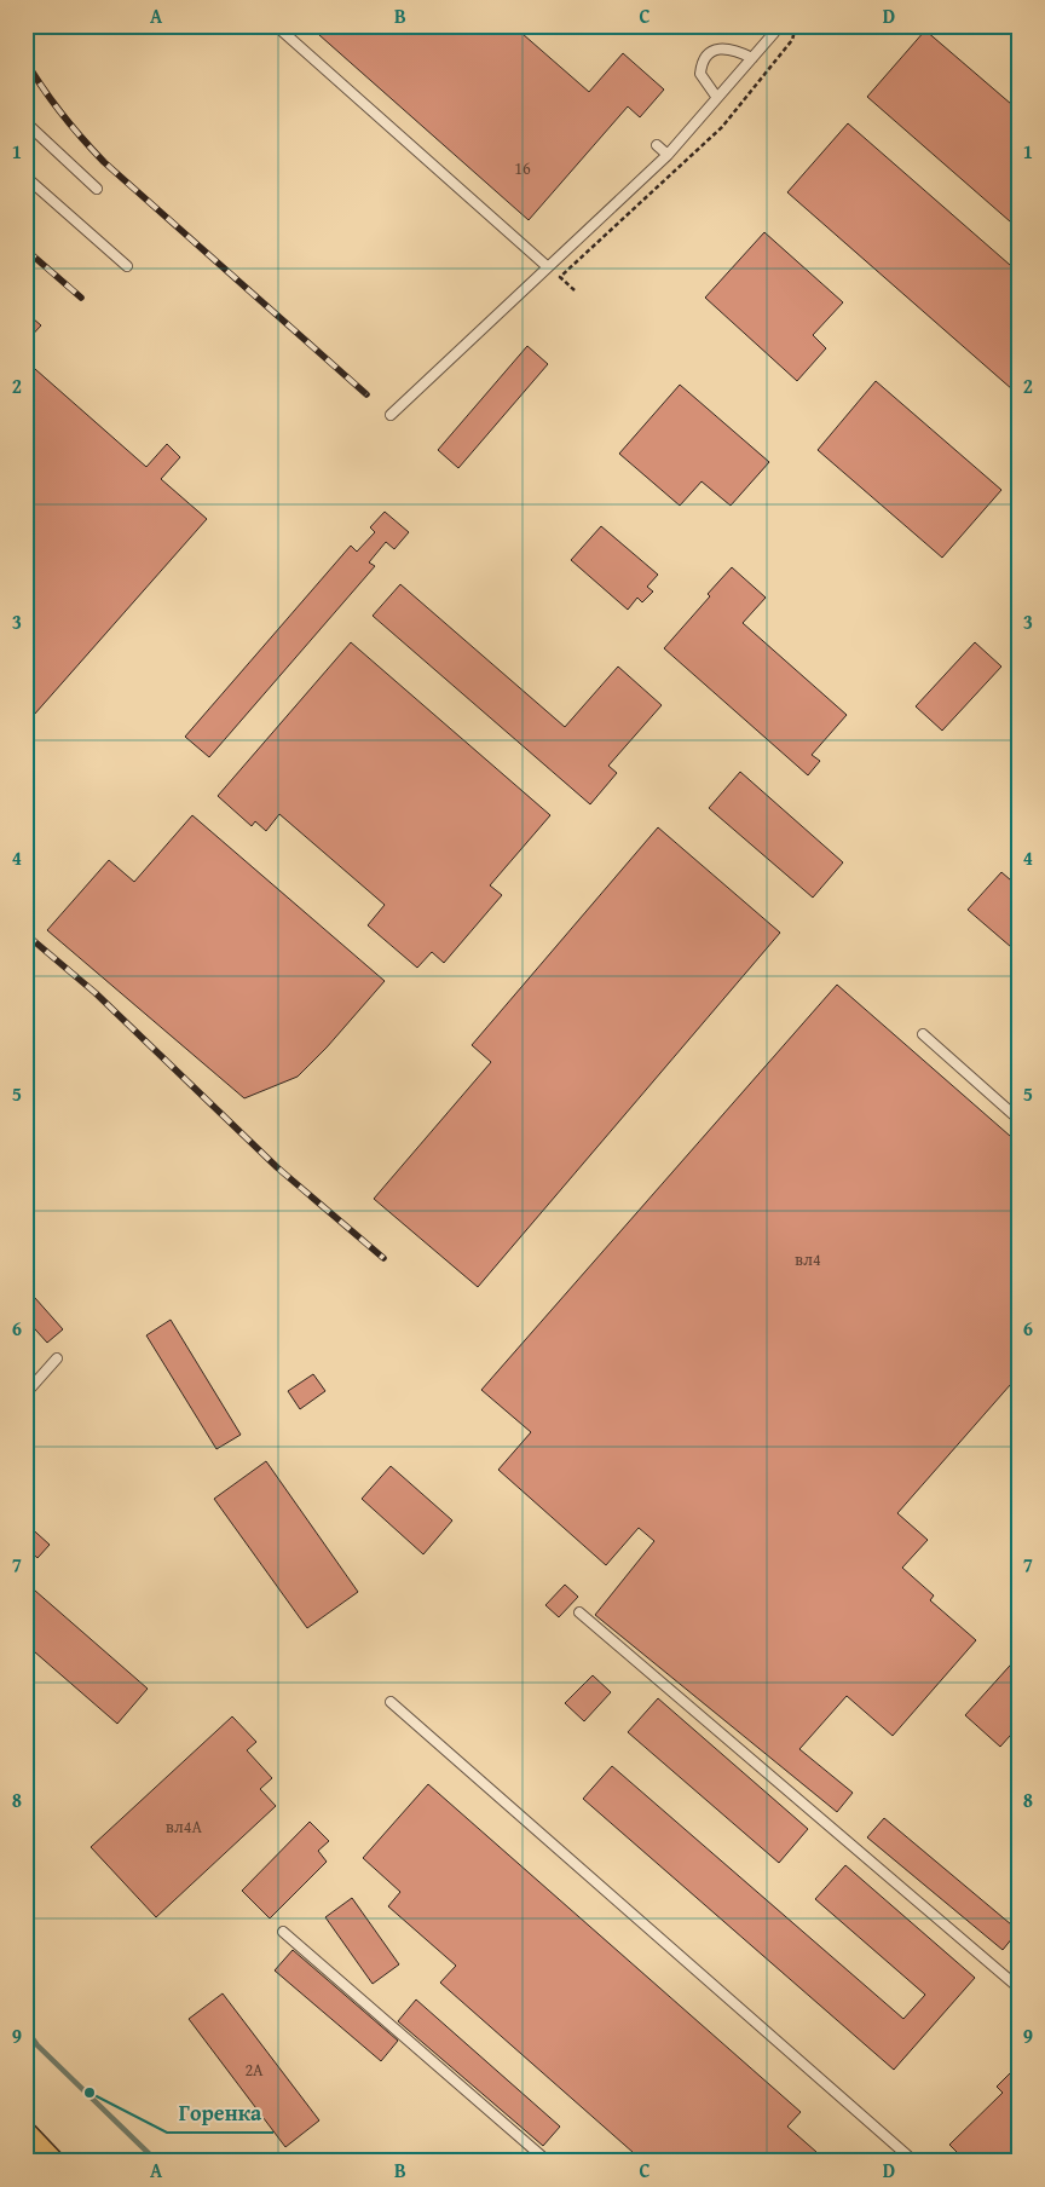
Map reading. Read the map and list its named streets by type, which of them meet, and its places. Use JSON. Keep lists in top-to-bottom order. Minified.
{"places":["Горенка"],"house_numbers":["16","вл4","вл4А","2А"],"grid":{"columns":["A","B","C","D"],"rows":["1","2","3","4","5","6","7","8","9"]}}
